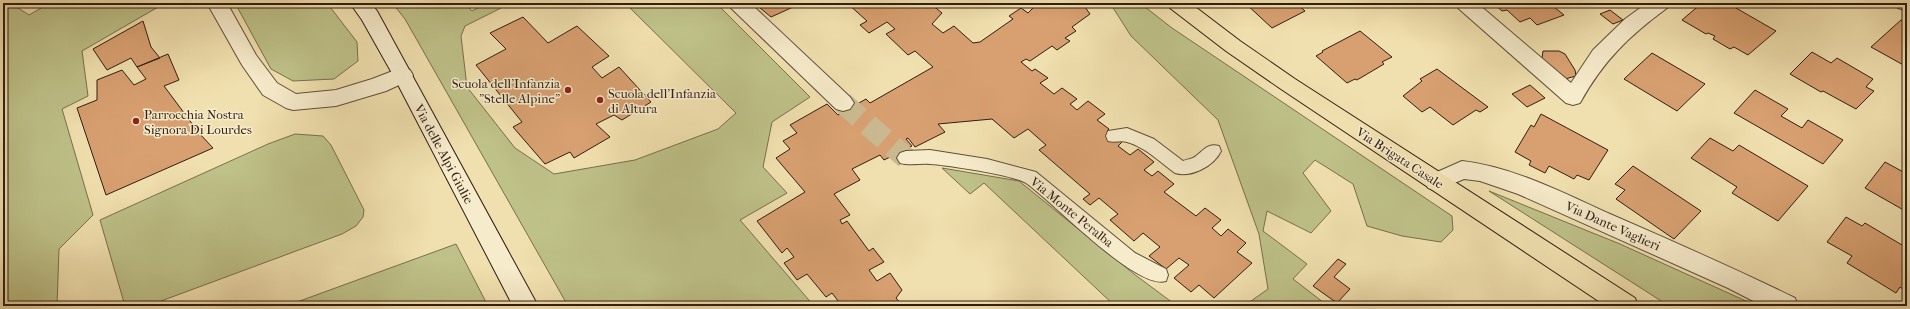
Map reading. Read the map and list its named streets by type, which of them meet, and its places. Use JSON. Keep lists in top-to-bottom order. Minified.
{"streets":{"main road":["Via Brigata Casale"],"street":["Via delle Alpi Giulie","Via Dante Vaglieri"],"lane":["Via Monte Peralba"]},"crossings":[["Via Brigata Casale","Via Dante Vaglieri"]],"places":["Scuola dell'Infanzia \"Stelle Alpine\"","Scuola dell'Infanzia di Altura","Parrocchia Nostra Signora Di Lourdes"]}
